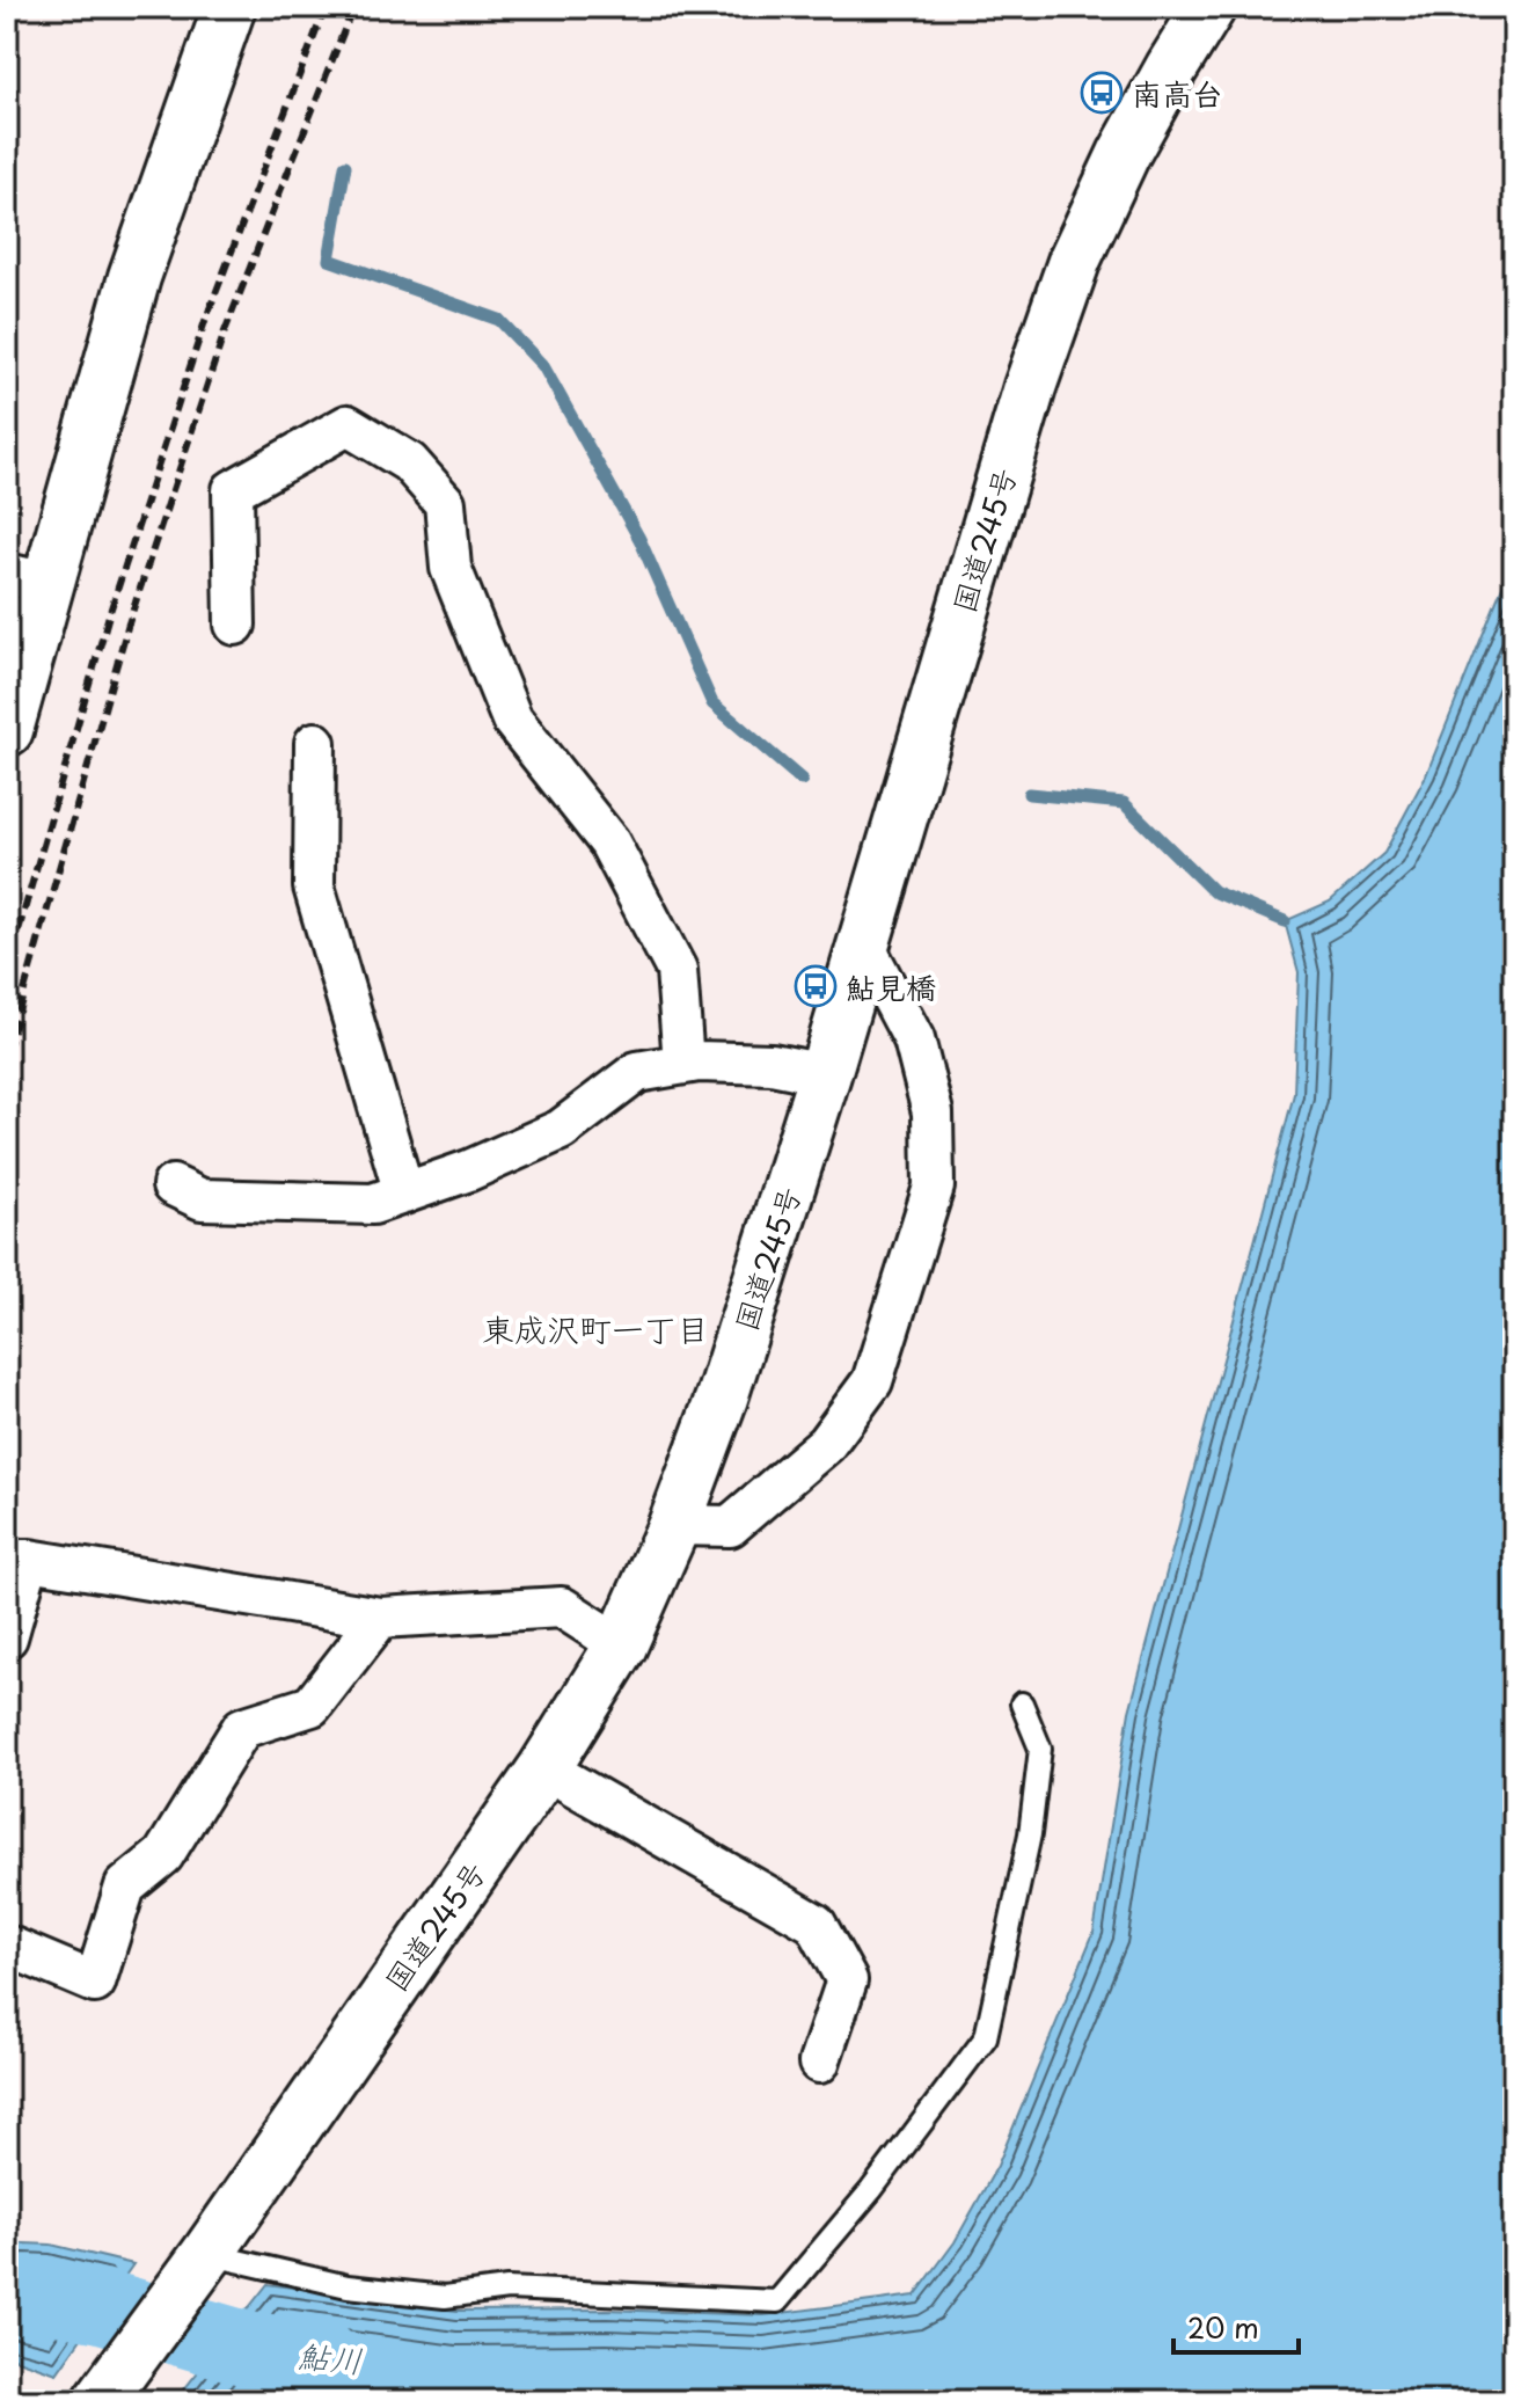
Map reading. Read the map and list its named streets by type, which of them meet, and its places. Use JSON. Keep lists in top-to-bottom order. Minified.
{"streets":{"main road":["国道245号"]},"districts":["東成沢町一丁目"],"water":["鮎川"],"places":{"bus stop":["南高台","鮎見橋"]},"scale_bar":"20 m"}
